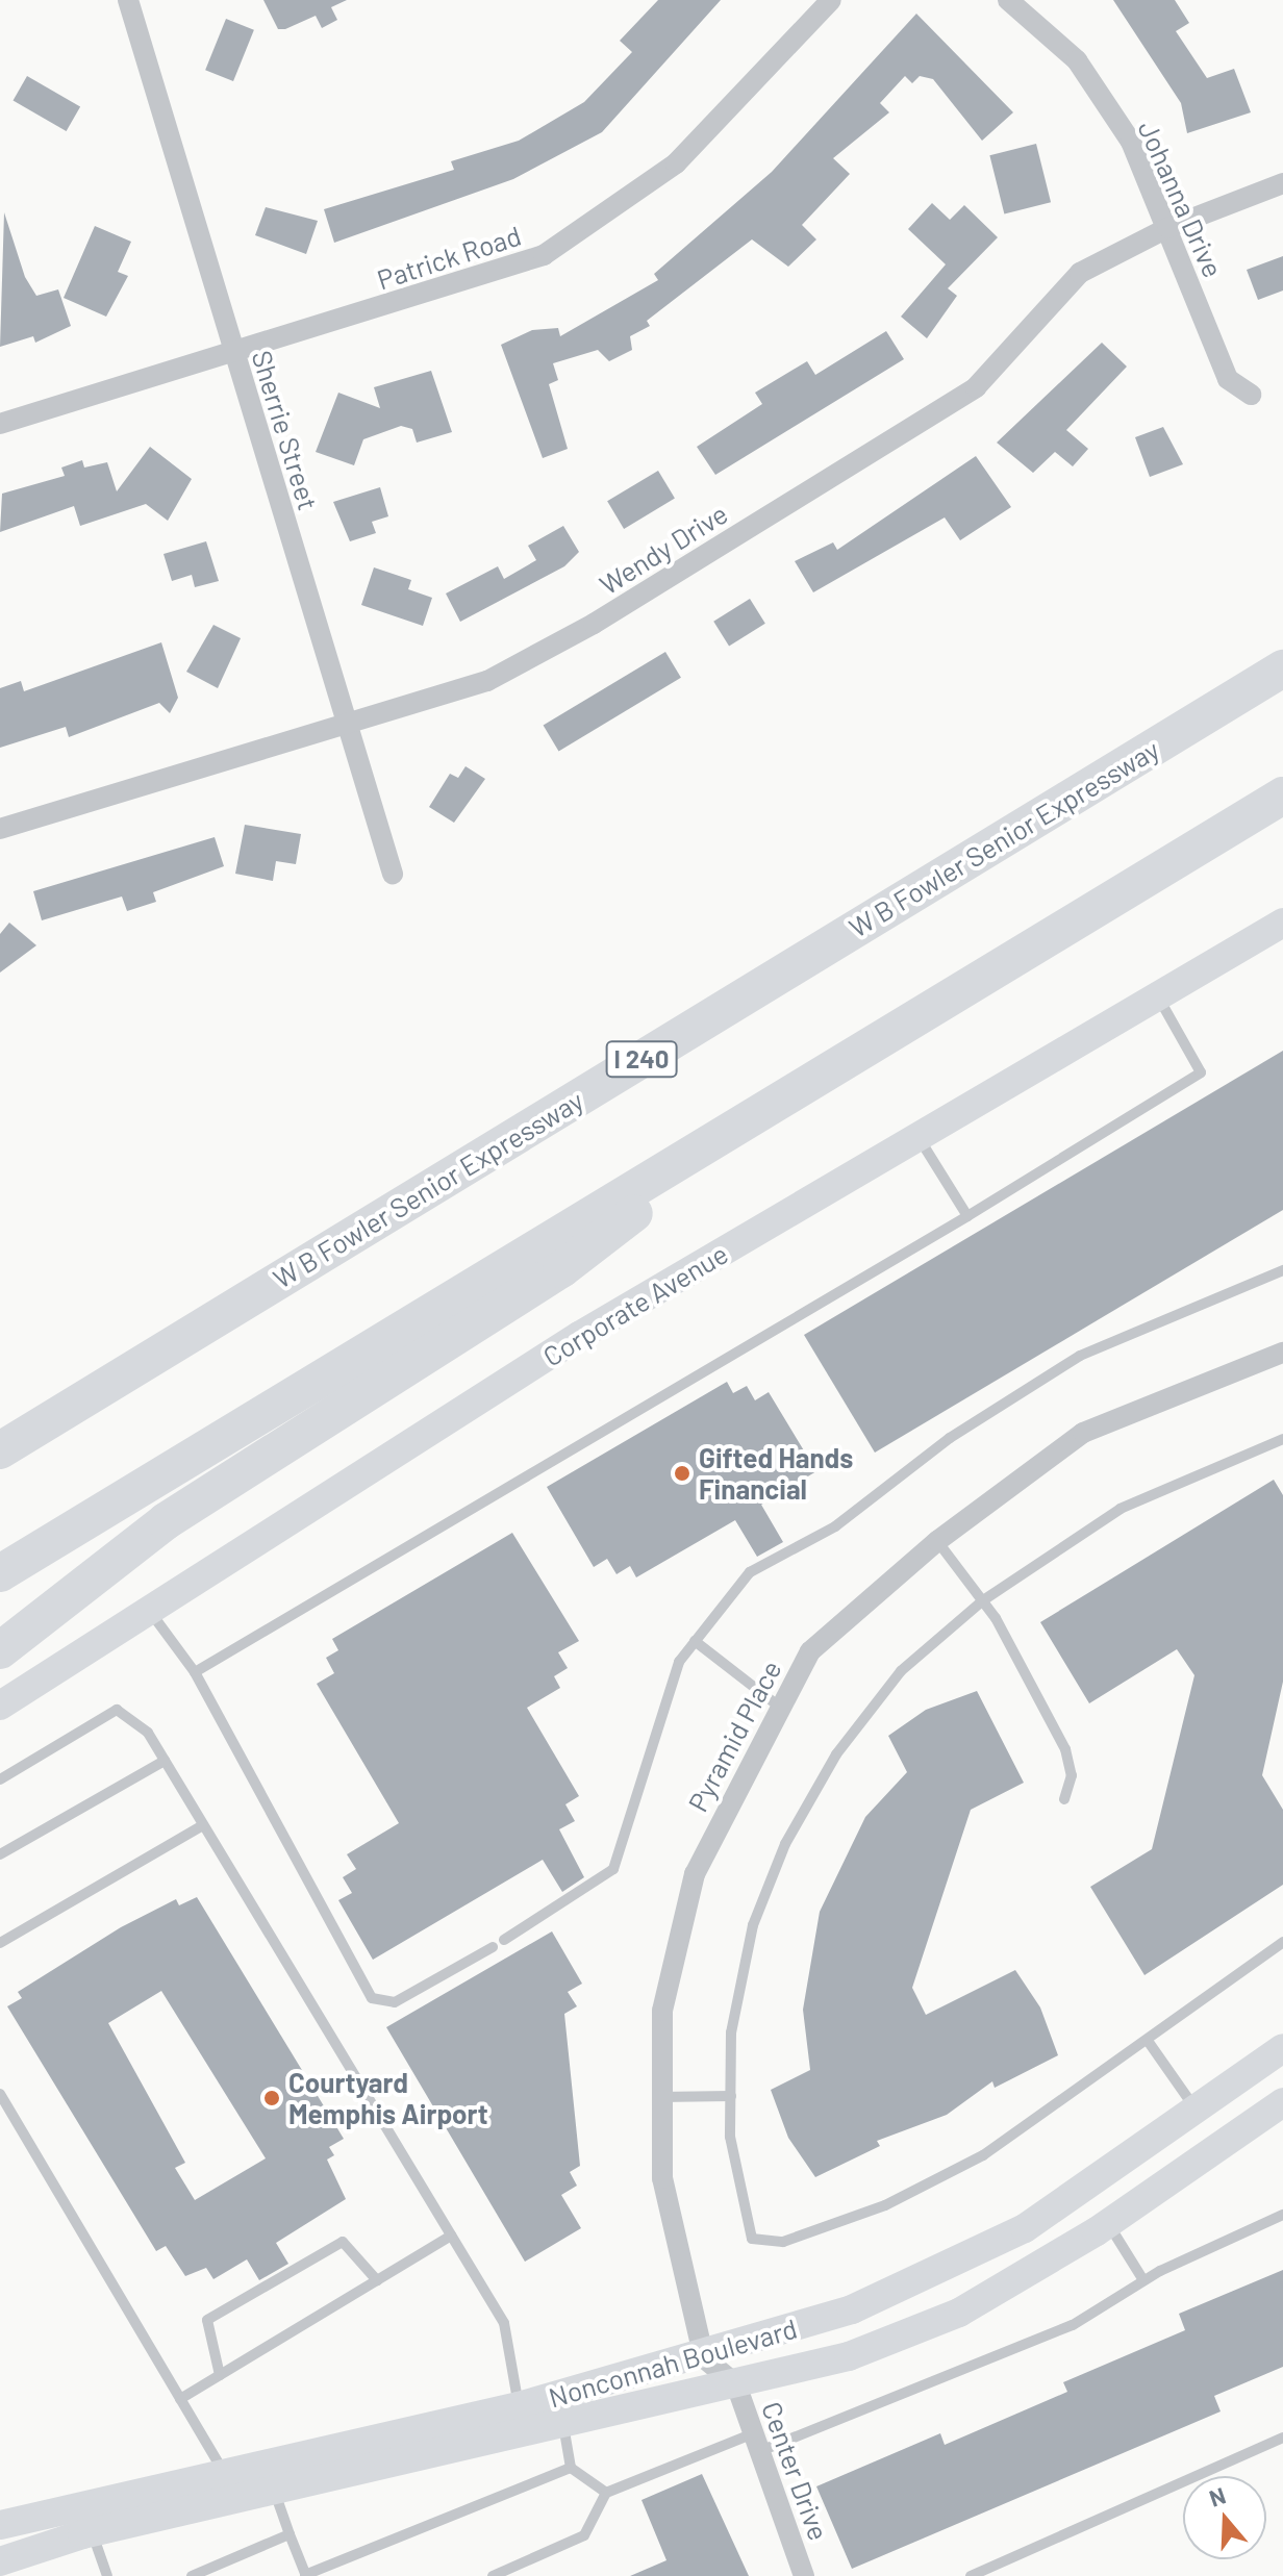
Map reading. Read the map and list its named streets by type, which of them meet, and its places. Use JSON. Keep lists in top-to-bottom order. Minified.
{"streets":{"highway":["W B Fowler Senior Expressway","I 240"],"street":["Johanna Drive","Patrick Road","Sherrie Street","Wendy Drive","Corporate Avenue","Pyramid Place","Nonconnah Boulevard","Center Drive"]},"crossings":[["Johanna Drive","Wendy Drive"],["Patrick Road","Sherrie Street"],["Sherrie Street","Wendy Drive"],["Pyramid Place","Nonconnah Boulevard"],["Nonconnah Boulevard","Center Drive"]],"places":["Gifted Hands Financial","Courtyard Memphis Airport"],"north":"top"}
